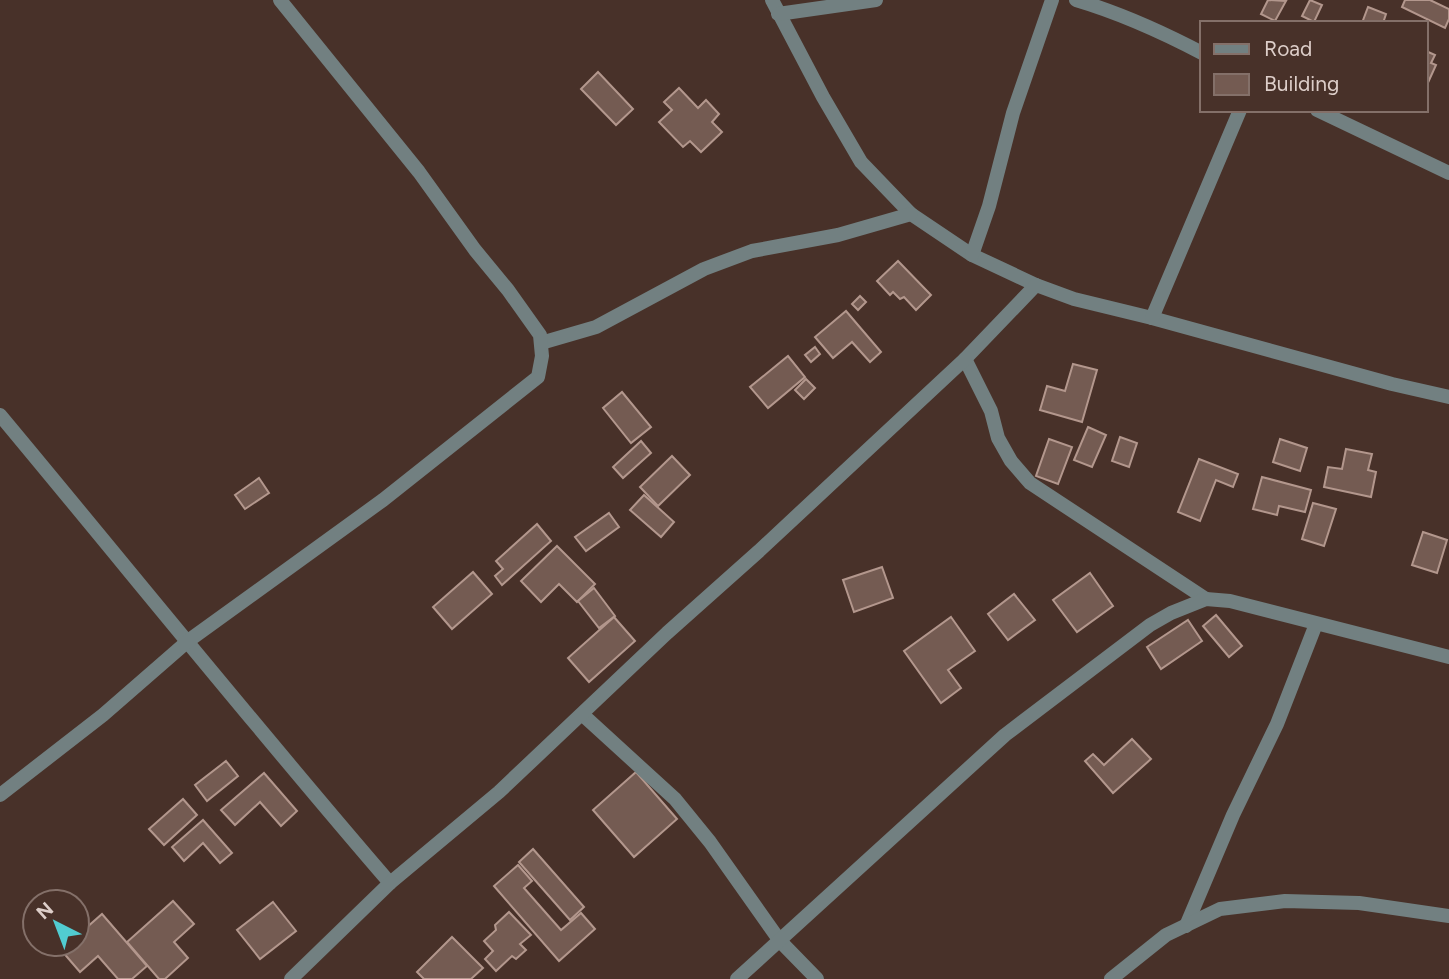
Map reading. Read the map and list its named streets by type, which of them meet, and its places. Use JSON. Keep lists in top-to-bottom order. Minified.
{"legend":["Road","Building"],"north":"top left"}
